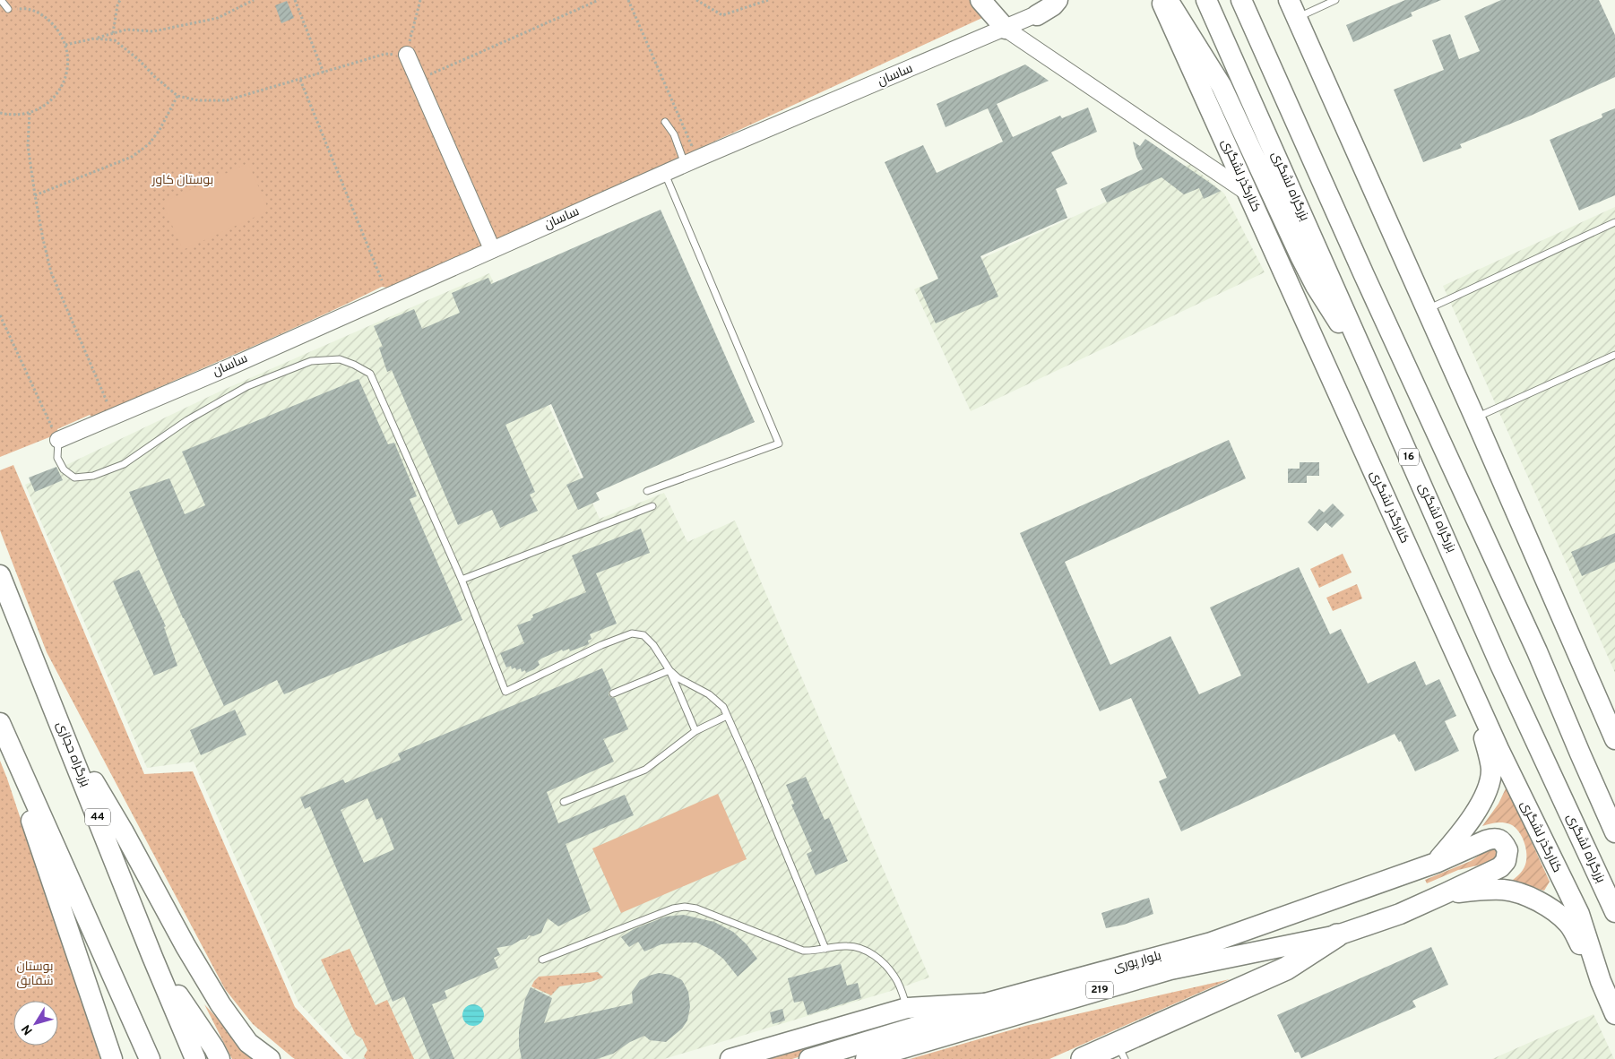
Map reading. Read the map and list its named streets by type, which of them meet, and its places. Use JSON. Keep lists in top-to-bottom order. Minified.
{"streets":{"main road":["کنارگذر لشگری","بزرگراه لشگری","16","بزرگراه حجازی","44","بلوار پوری","219"],"street":["ساسان"]},"parks":["بوستان کاور","بوستان شقایق"],"north":"bottom left"}
